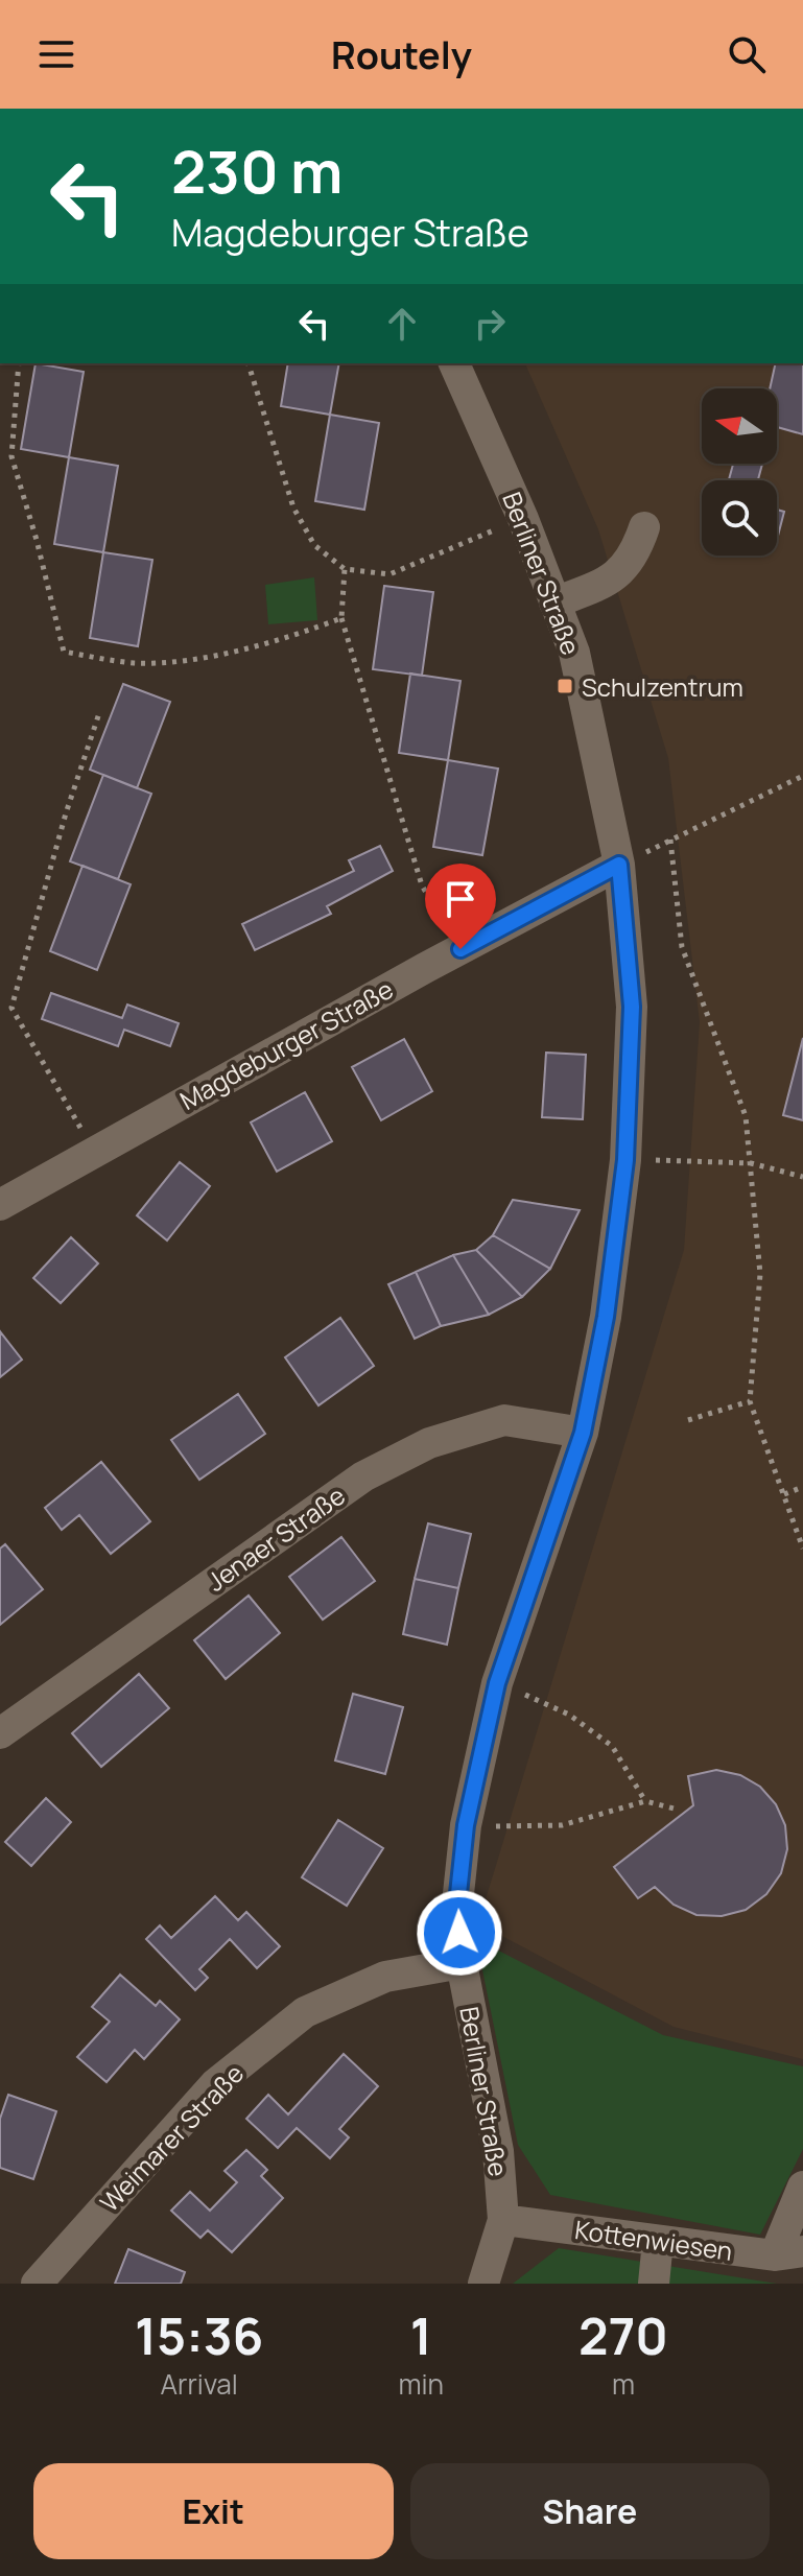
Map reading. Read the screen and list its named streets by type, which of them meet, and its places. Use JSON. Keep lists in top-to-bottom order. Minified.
{"streets":{"street":["Berliner Straße","Magdeburger Straße","Jenaer Straße","Weimarer Straße","Kottenwiesen"]},"crossings":[["Berliner Straße","Magdeburger Straße"],["Berliner Straße","Jenaer Straße"],["Berliner Straße","Weimarer Straße"],["Berliner Straße","Kottenwiesen"]],"places":{"transit":["Schulzentrum"]},"north":"left","page":{"header":"Routely","turn":["230 m","Magdeburger Straße"],"eta":["15:36","Arrival","1","min","270","m"],"buttons":["Exit","Share"]}}
